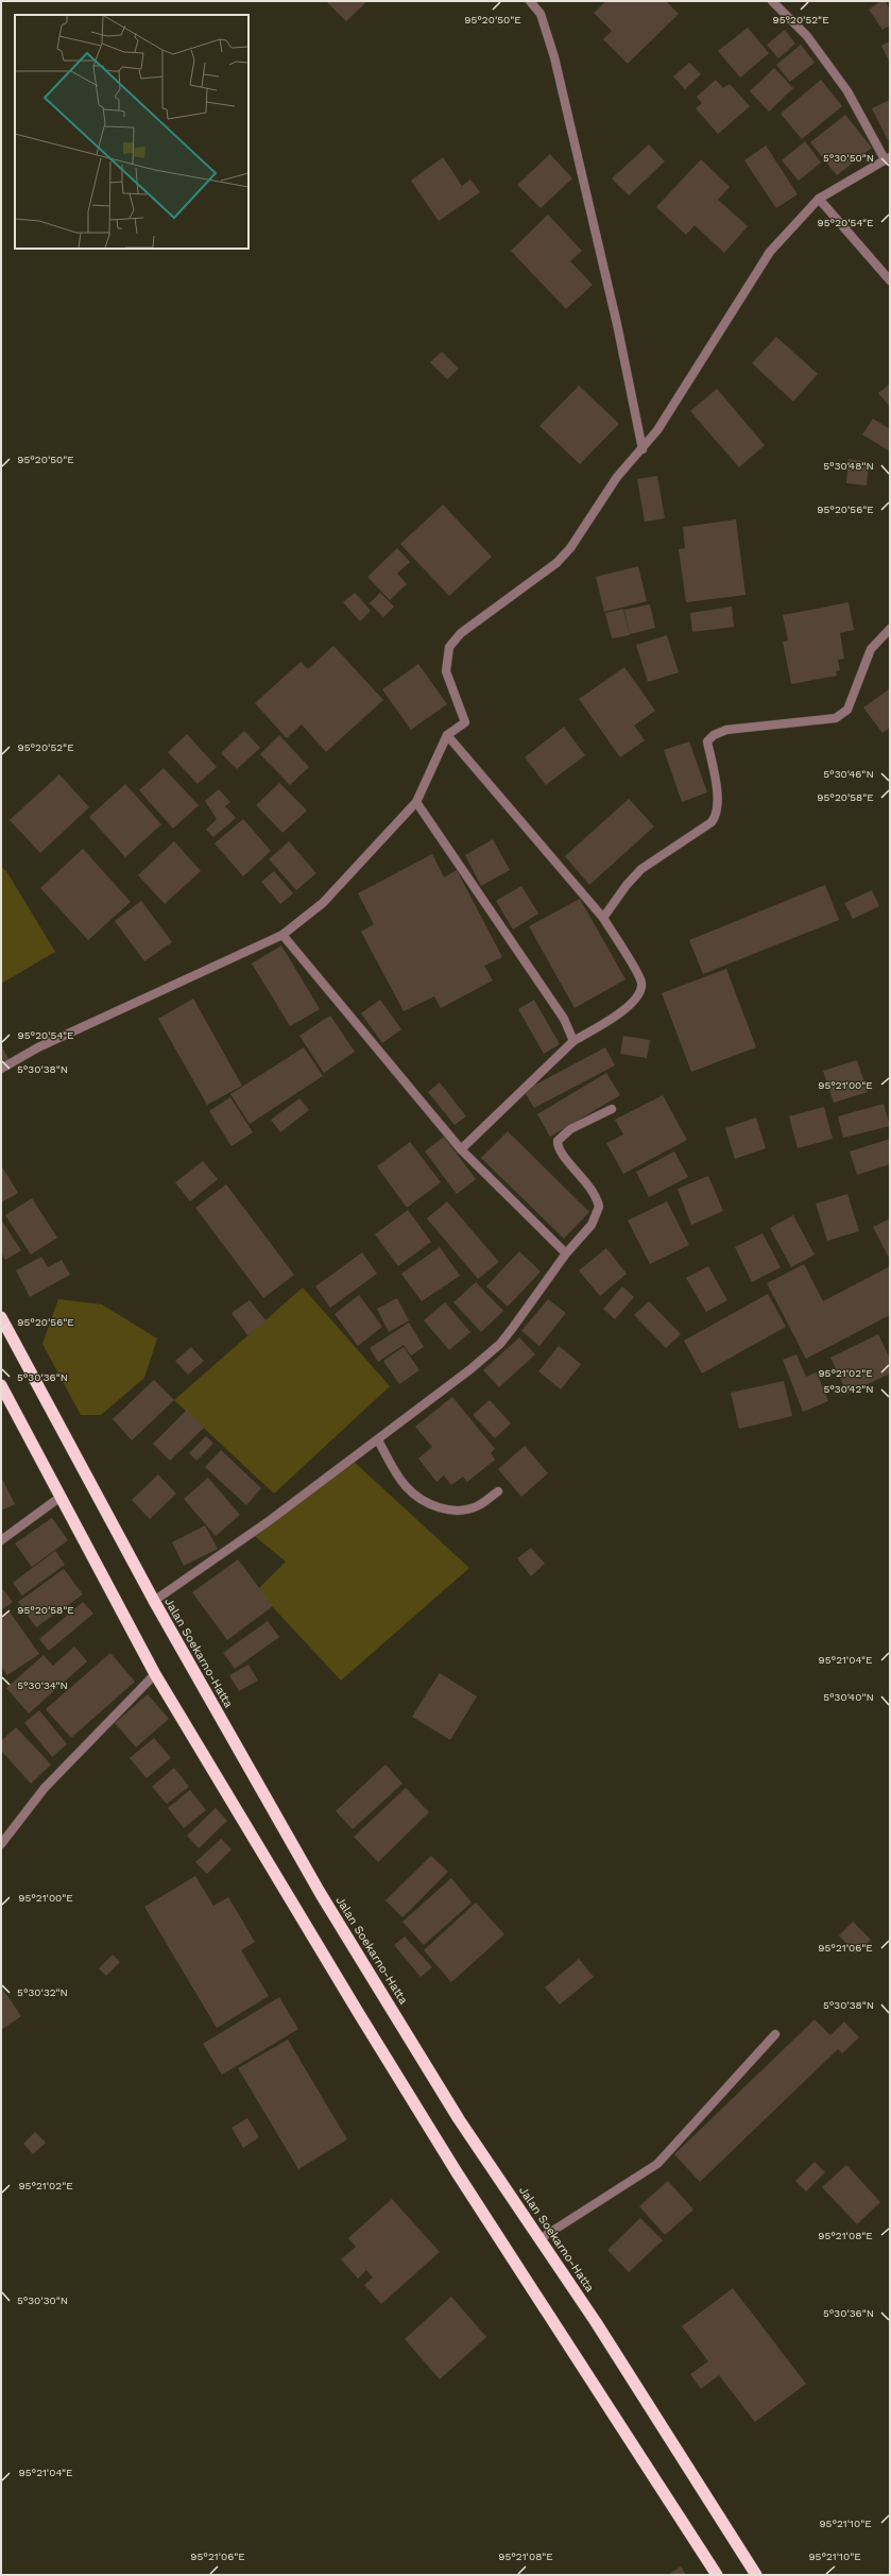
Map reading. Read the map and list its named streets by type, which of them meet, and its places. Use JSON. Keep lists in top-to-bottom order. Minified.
{"streets":{"highway":["Jalan Soekarno-Hatta"]},"coordinates":["95°20'50\"E","95°20'52\"E","5°30'50\"N","95°20'54\"E","5°30'48\"N","95°20'56\"E","5°30'46\"N","95°20'58\"E","5°30'38\"N","95°21'00\"E","95°21'02\"E","5°30'36\"N","5°30'42\"N","95°21'04\"E","5°30'34\"N","5°30'40\"N","95°21'06\"E","5°30'32\"N","95°21'08\"E","5°30'30\"N","95°21'10\"E"]}
